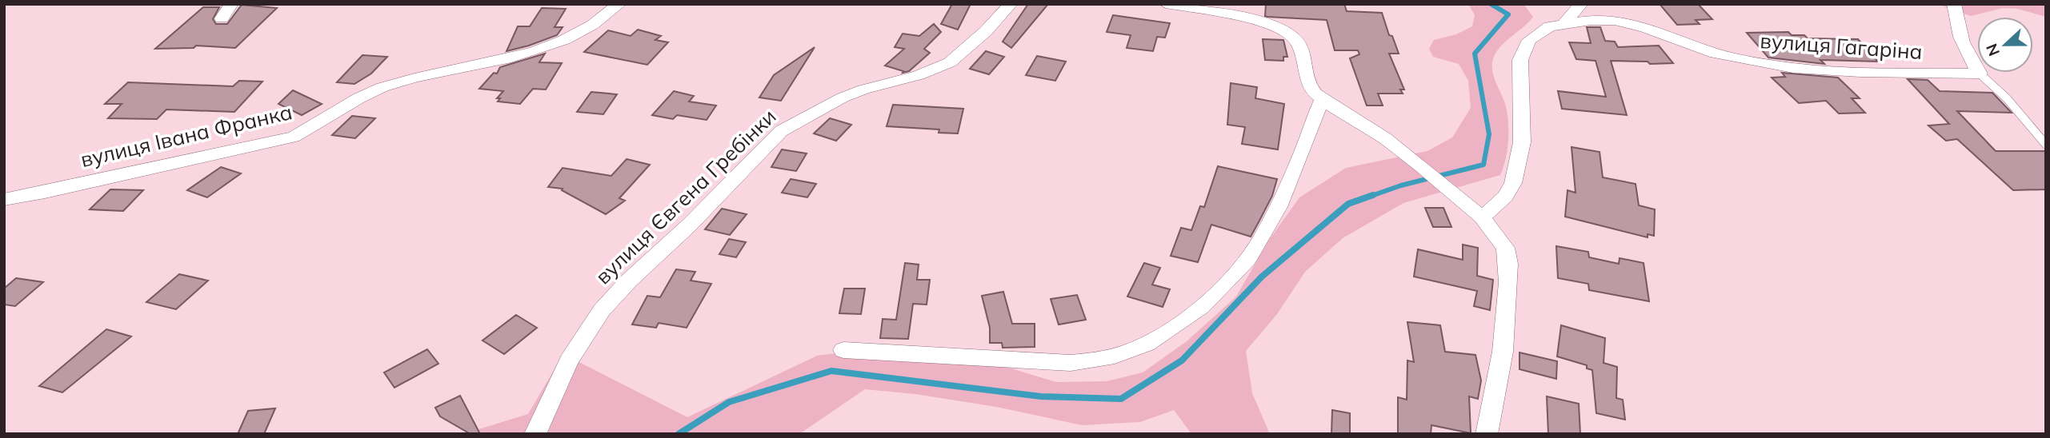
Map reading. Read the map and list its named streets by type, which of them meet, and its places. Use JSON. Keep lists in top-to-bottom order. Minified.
{"streets":{"street":["вулиця Гагаріна","вулиця Івана Франка","вулиця Євгена Гребінки"]},"north":"left"}
